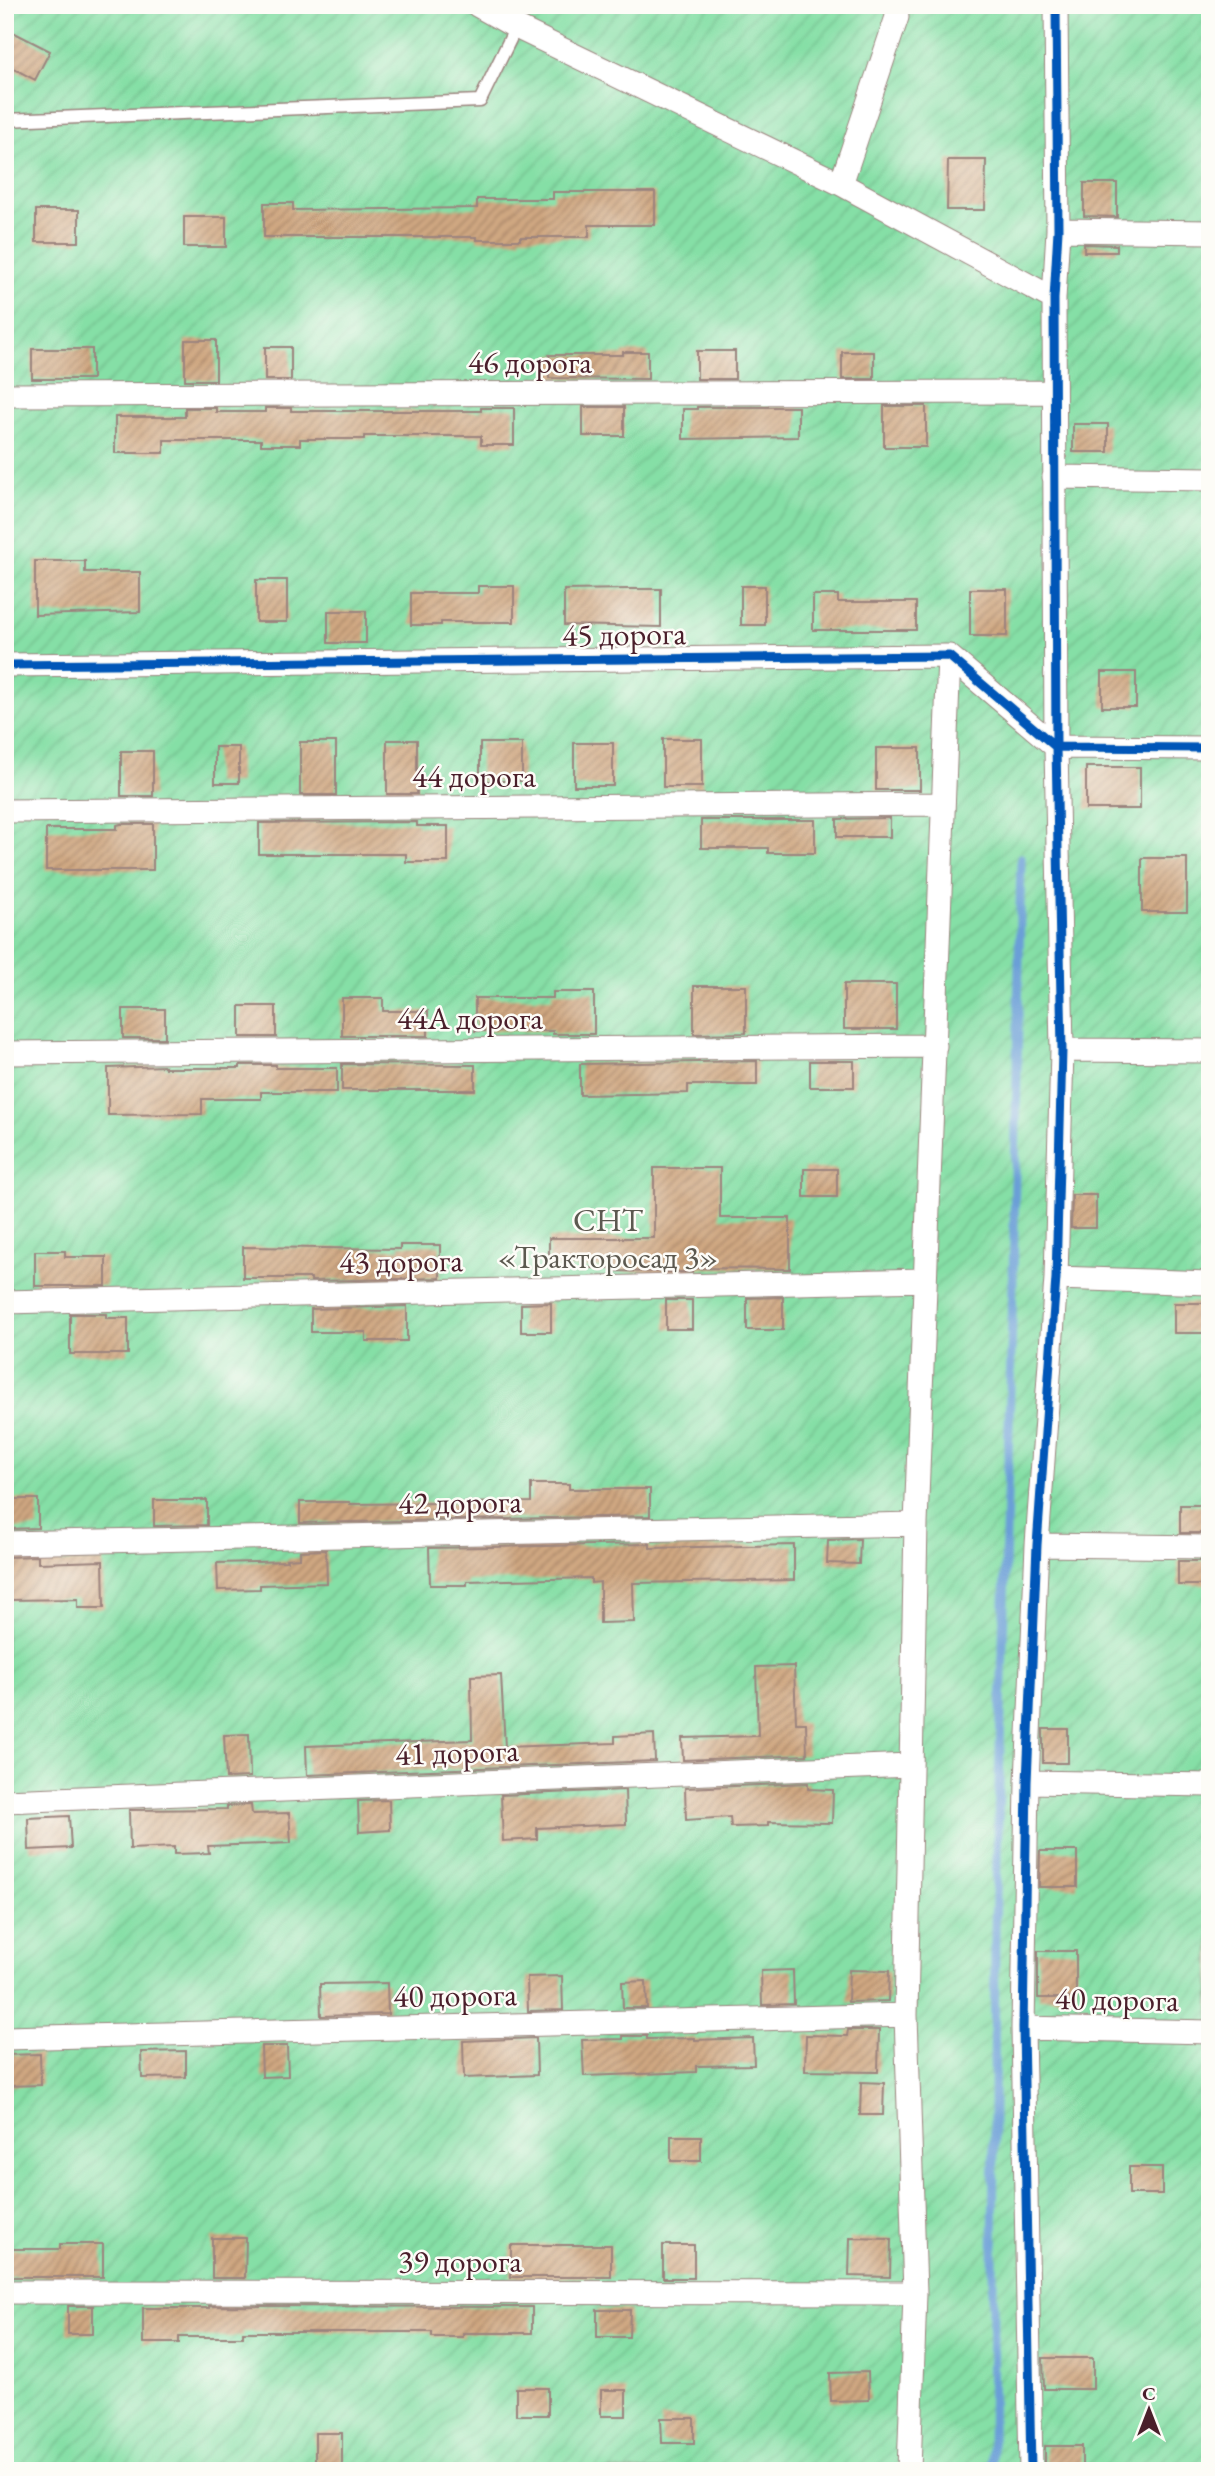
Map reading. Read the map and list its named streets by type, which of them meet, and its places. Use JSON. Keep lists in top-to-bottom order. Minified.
{"streets":{"street":["46 дорога","45 дорога","44 дорога","44А дорога","43 дорога","42 дорога","41 дорога","40 дорога","39 дорога"]},"parks":["СНТ «Тракторосад 3»"],"north":"top"}
